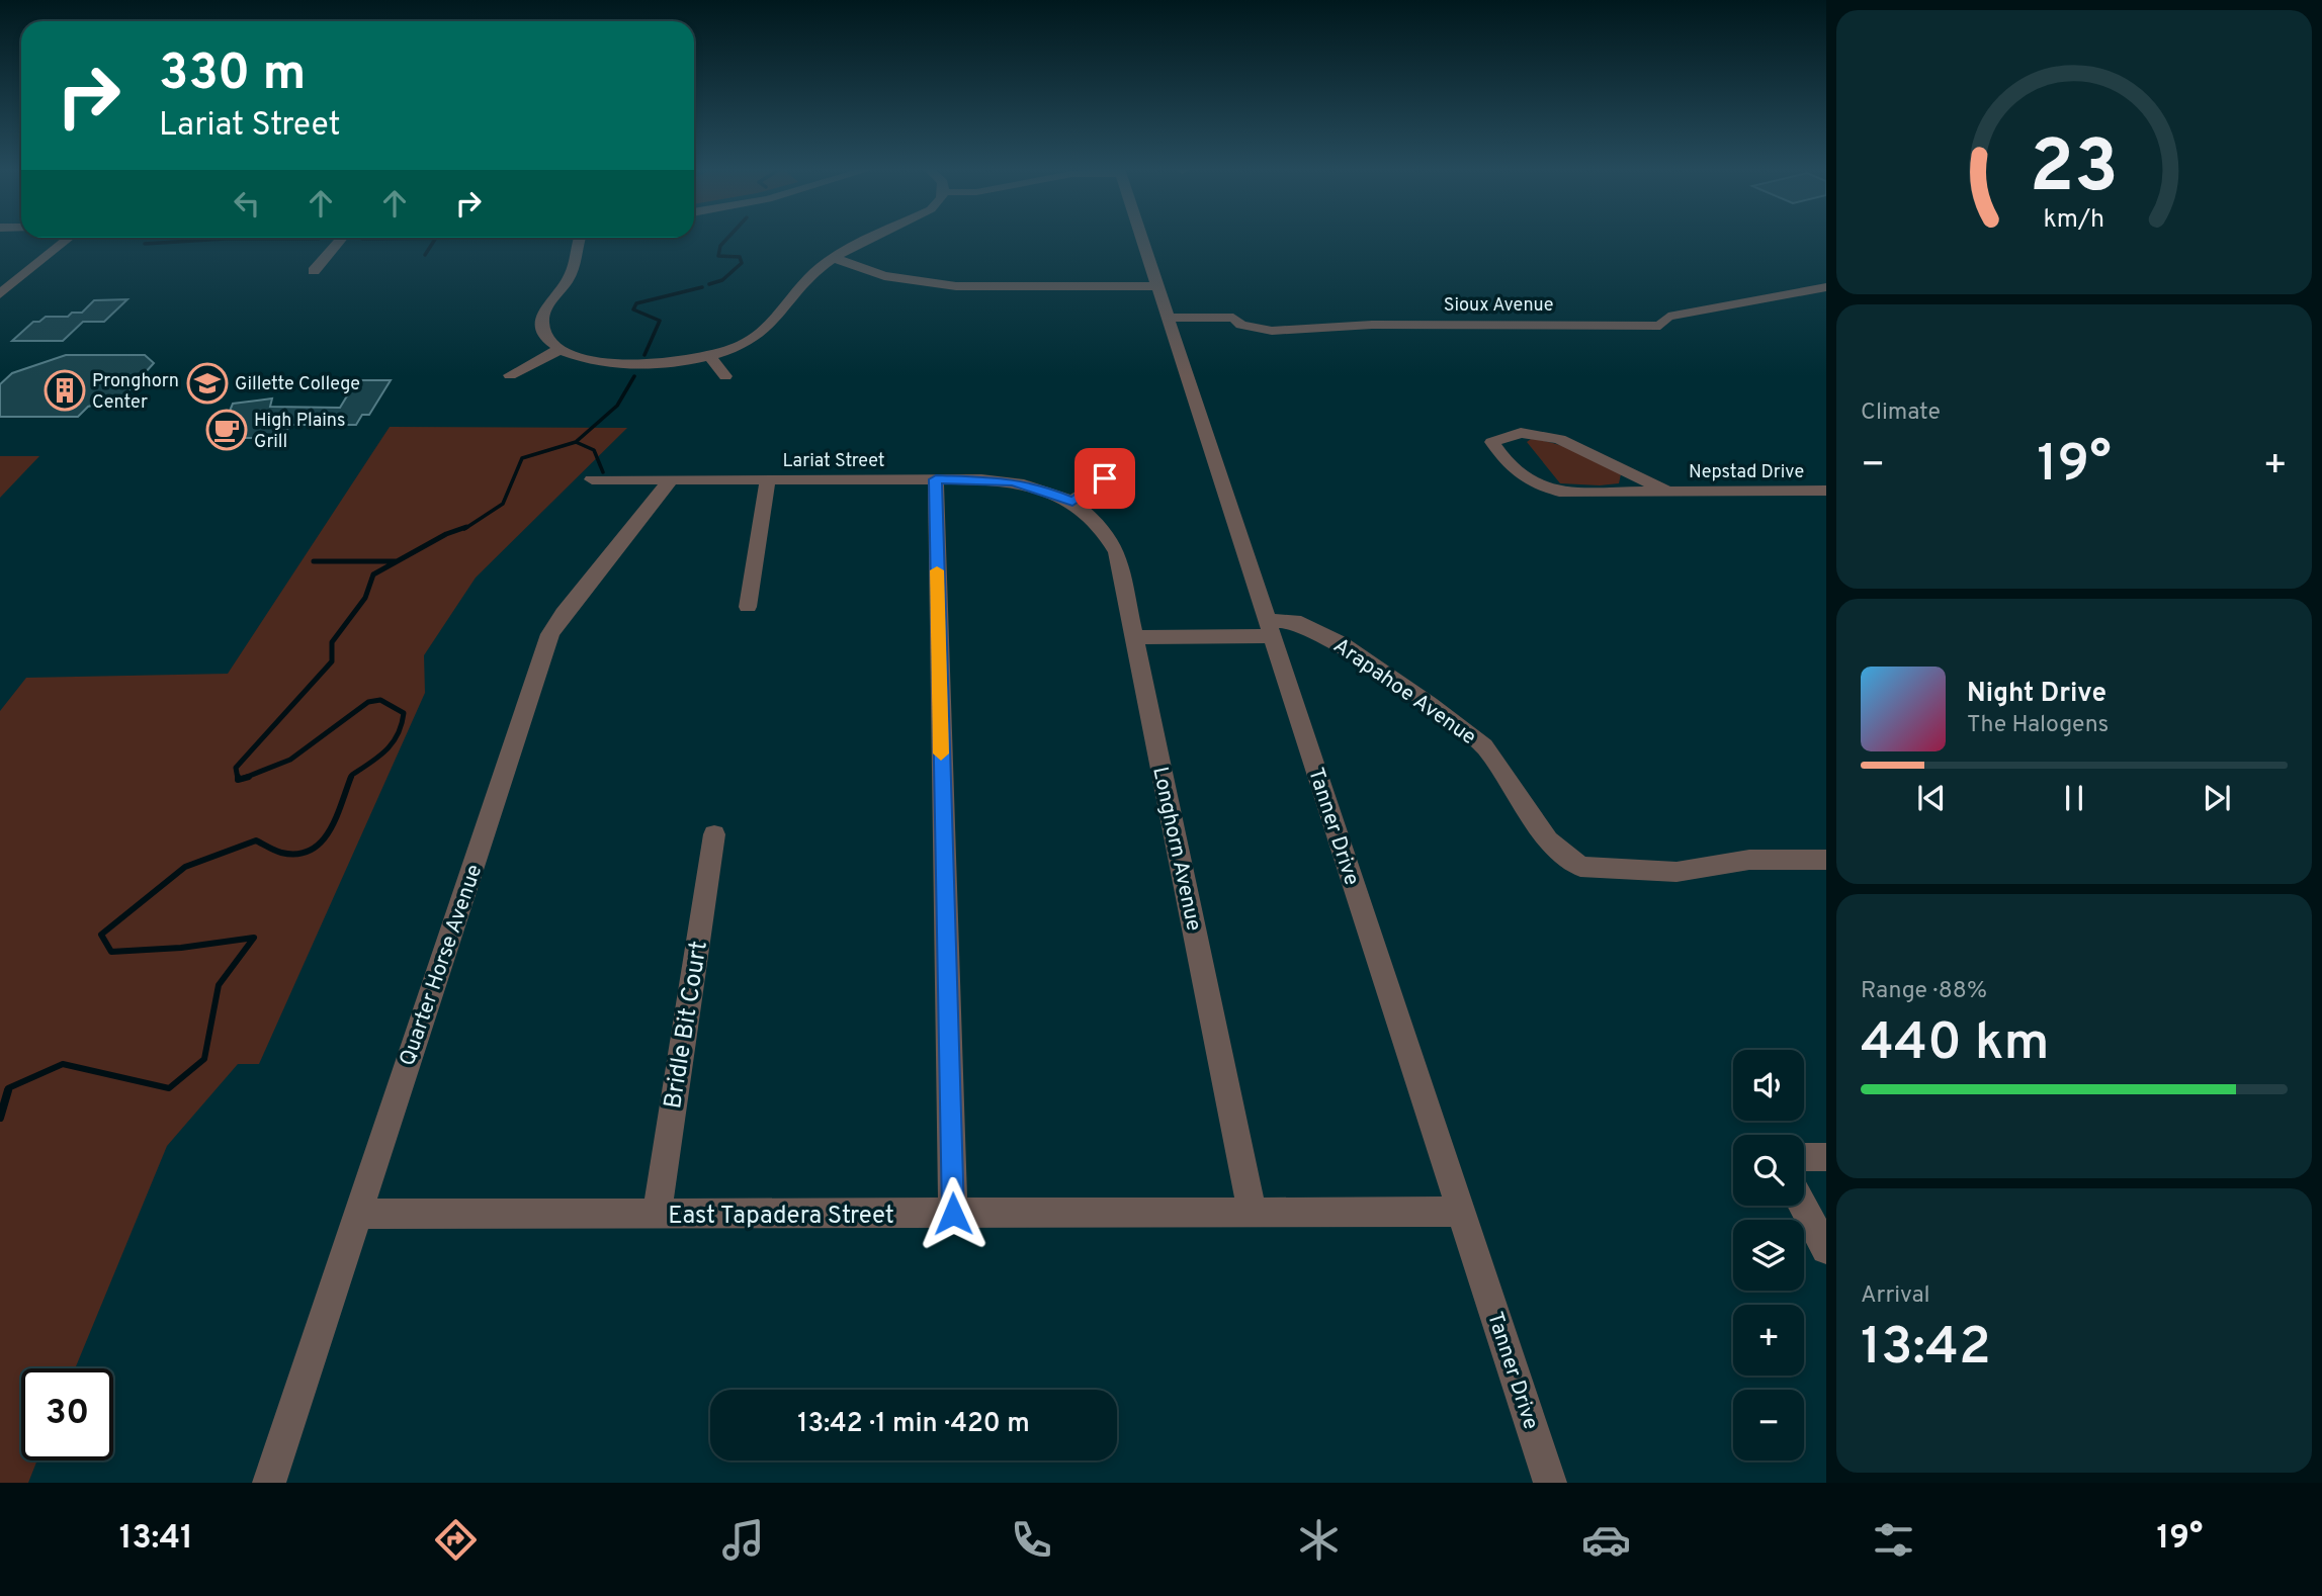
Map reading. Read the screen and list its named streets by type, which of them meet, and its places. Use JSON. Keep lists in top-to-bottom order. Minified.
{"streets":{"street":["Sioux Avenue","Lariat Street","Nepstad Drive","Arapahoe Avenue","Tanner Drive","Longhorn Avenue","Quarter Horse Avenue","Bridle Bit Court","East Tapadera Street"]},"crossings":[["Sioux Avenue","Tanner Drive"],["Lariat Street","Longhorn Avenue"],["Lariat Street","Quarter Horse Avenue"],["Arapahoe Avenue","Tanner Drive"],["Arapahoe Avenue","Longhorn Avenue"],["Tanner Drive","East Tapadera Street"],["Longhorn Avenue","East Tapadera Street"],["Quarter Horse Avenue","East Tapadera Street"],["Bridle Bit Court","East Tapadera Street"]],"places":{"school or university":["Gillette College"],"building":["Pronghorn Center"],"cafe":["High Plains Grill"]},"page":{"turn":["330 m","Lariat Street"],"tile":["Climate",["Range · 88%","440 km"],["Arrival","13:42"]],"heat":["−","19°","+"],"song":["Night Drive","The Halogens"],"map_buttons":["+","−"],"limit":"30","trip":"13:42 · 1 min · 420 m","tabs":["13:41","19°"],"gauge":["23","km/h"]}}
